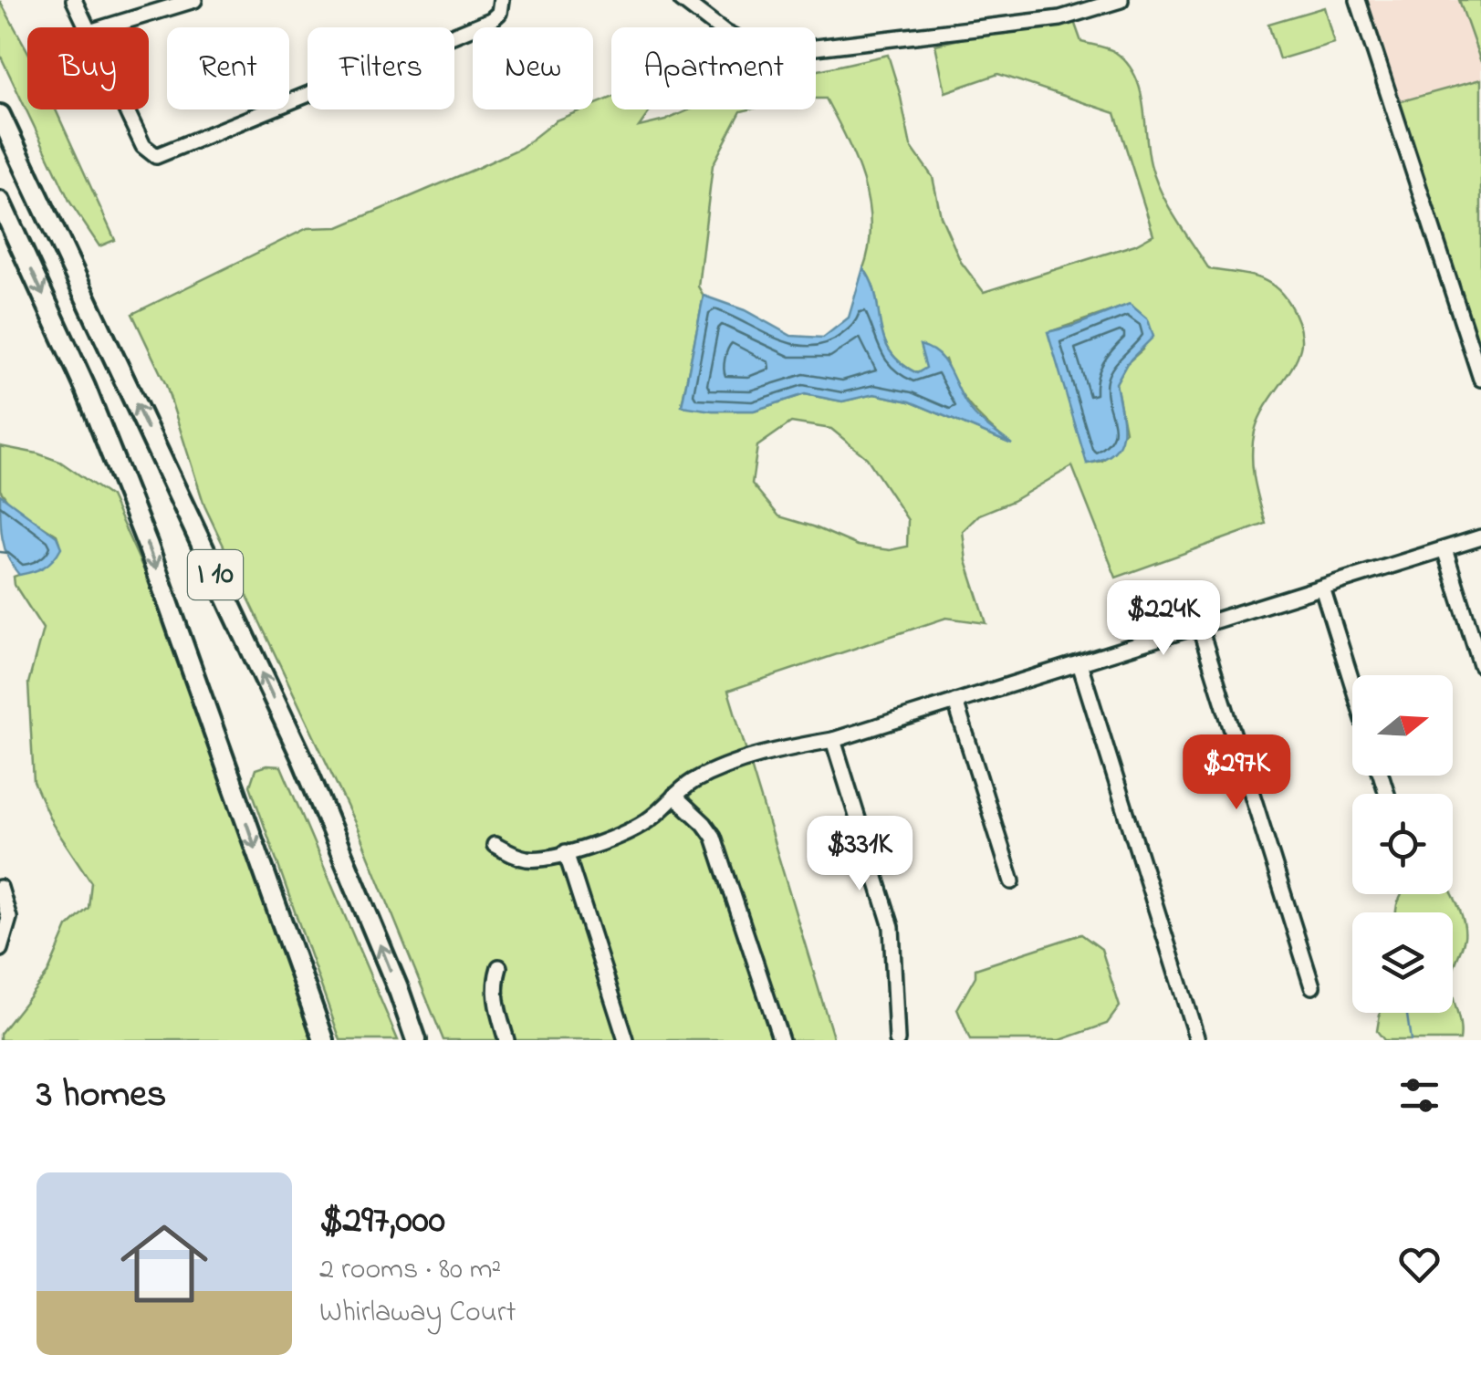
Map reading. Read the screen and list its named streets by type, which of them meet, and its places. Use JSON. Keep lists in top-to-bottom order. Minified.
{"streets":{"highway":["I 10"]},"north":"right","page":{"chip":["Buy","Rent","Filters","New","Apartment"],"price":["$224K","$297K","$331K"],"heading":"3 homes","list":[{"name":"$297,000","note":"2 rooms · 80 m² · Whirlaway Court"}]}}
